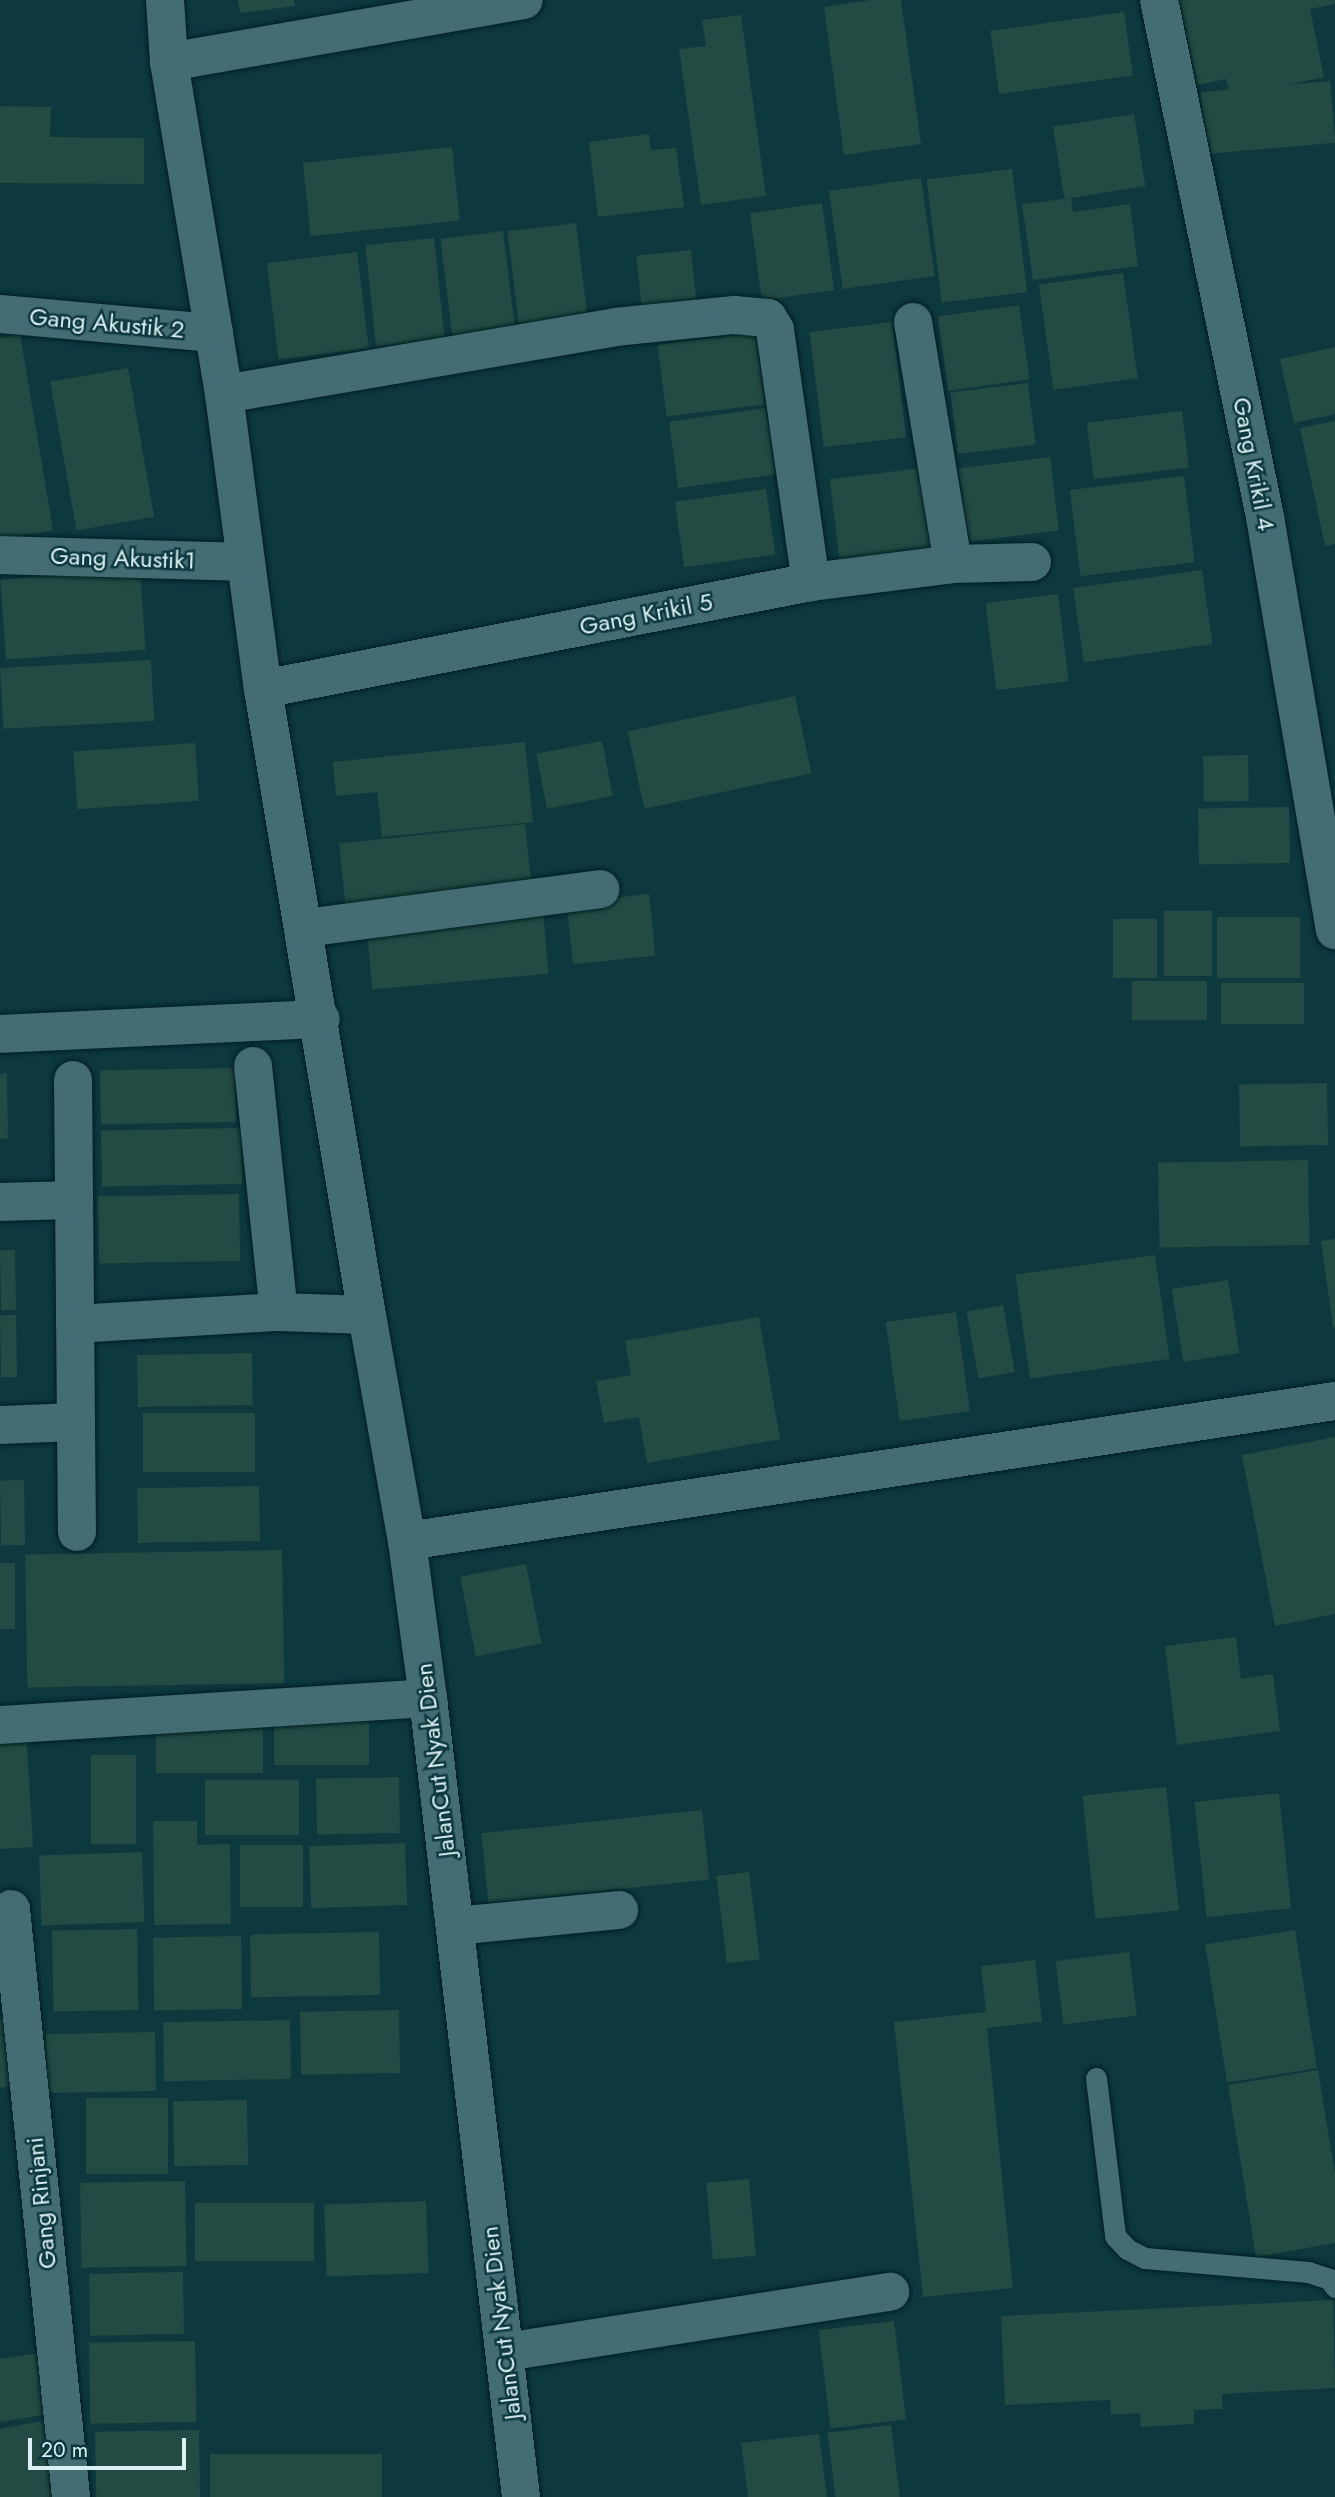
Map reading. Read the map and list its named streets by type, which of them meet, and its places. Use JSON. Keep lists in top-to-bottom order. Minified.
{"streets":{"street":["Gang Akustik 2","Gang Krikil 4","Gang Akustik1","Gang Krikil 5","JalanCut Nyak Dien","Gang Rinjani"]},"crossings":[["Gang Akustik 2","JalanCut Nyak Dien"],["Gang Akustik1","JalanCut Nyak Dien"],["Gang Krikil 5","JalanCut Nyak Dien"]],"scale_bar":"20 m"}
